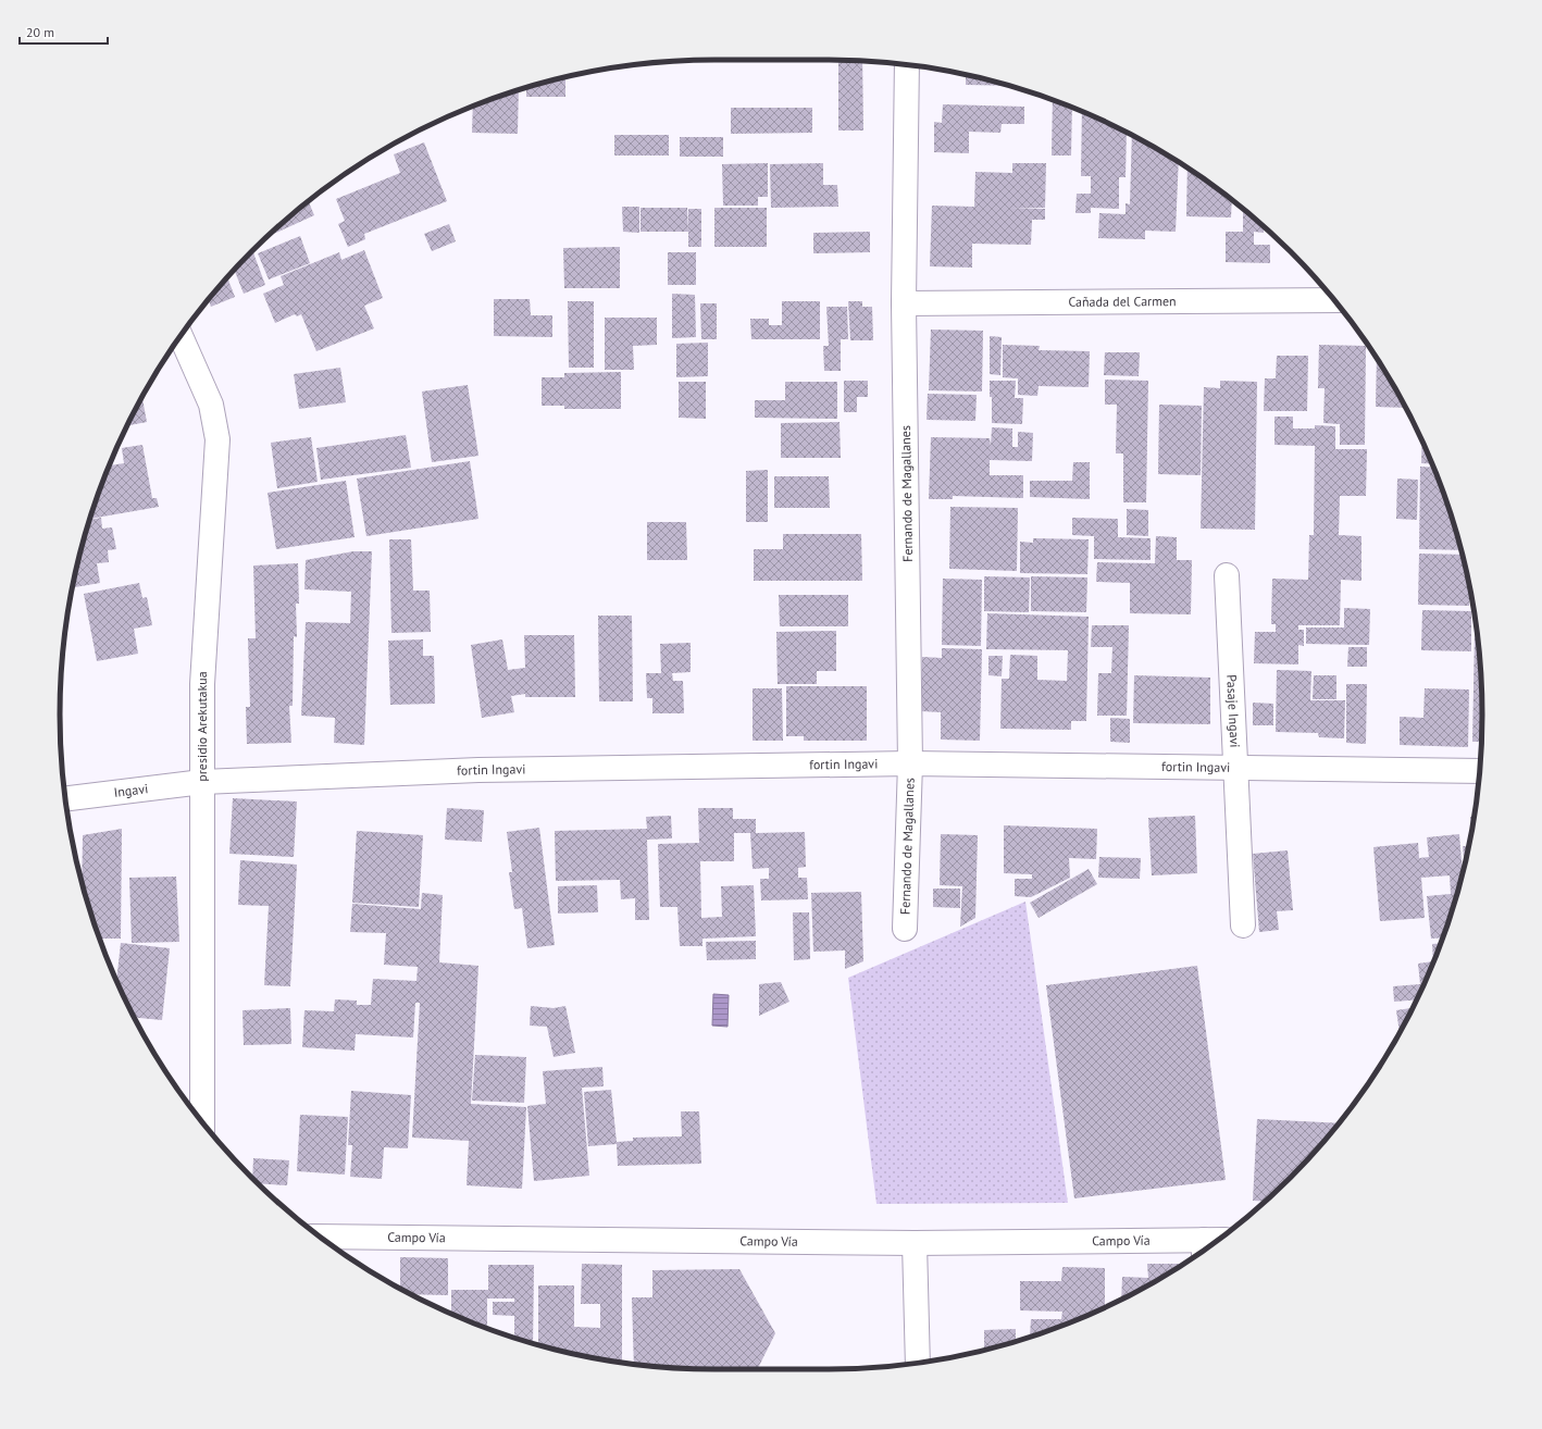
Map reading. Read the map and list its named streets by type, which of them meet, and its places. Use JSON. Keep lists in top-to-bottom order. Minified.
{"streets":{"street":["Cañada del Carmen","Fernando de Magallanes","Pasaje Ingavi","presidio Arekutakua","fortin Ingavi","Ingavi","Campo Vía"]},"crossings":[["Cañada del Carmen","Fernando de Magallanes"],["Fernando de Magallanes","fortin Ingavi"],["Pasaje Ingavi","fortin Ingavi"],["presidio Arekutakua","fortin Ingavi"],["presidio Arekutakua","Ingavi"],["fortin Ingavi","Ingavi"]],"scale_bar":"20 m"}
